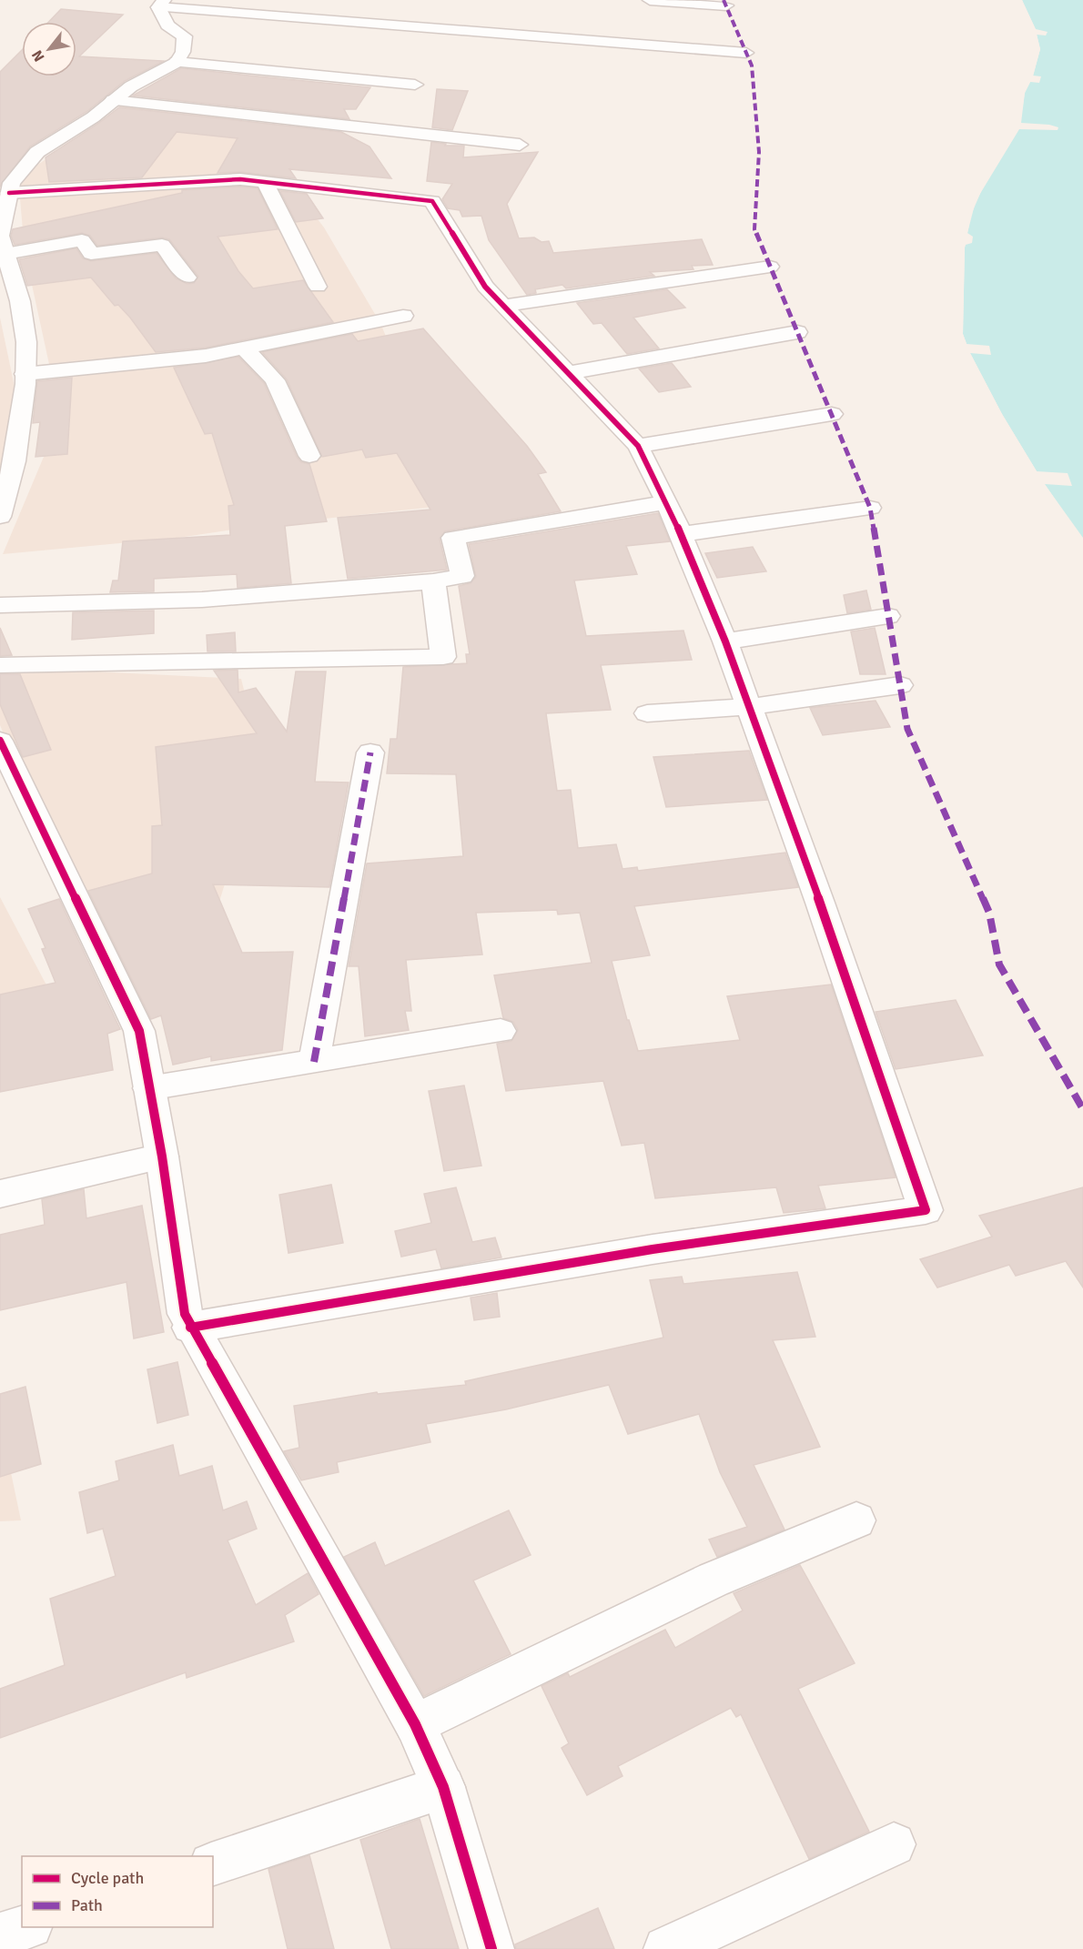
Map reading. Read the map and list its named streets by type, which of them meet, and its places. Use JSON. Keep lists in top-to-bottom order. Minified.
{"legend":["Cycle path","Path"],"north":"bottom left"}
